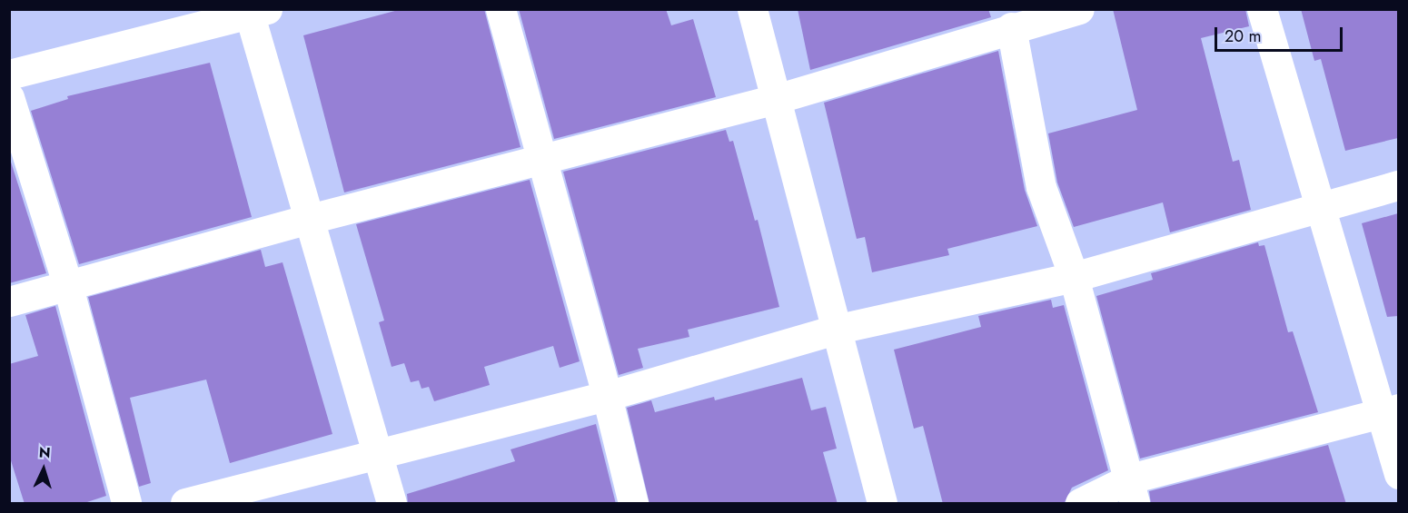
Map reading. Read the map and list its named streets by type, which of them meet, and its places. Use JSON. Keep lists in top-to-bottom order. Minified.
{"scale_bar":"20 m","north":"top"}
